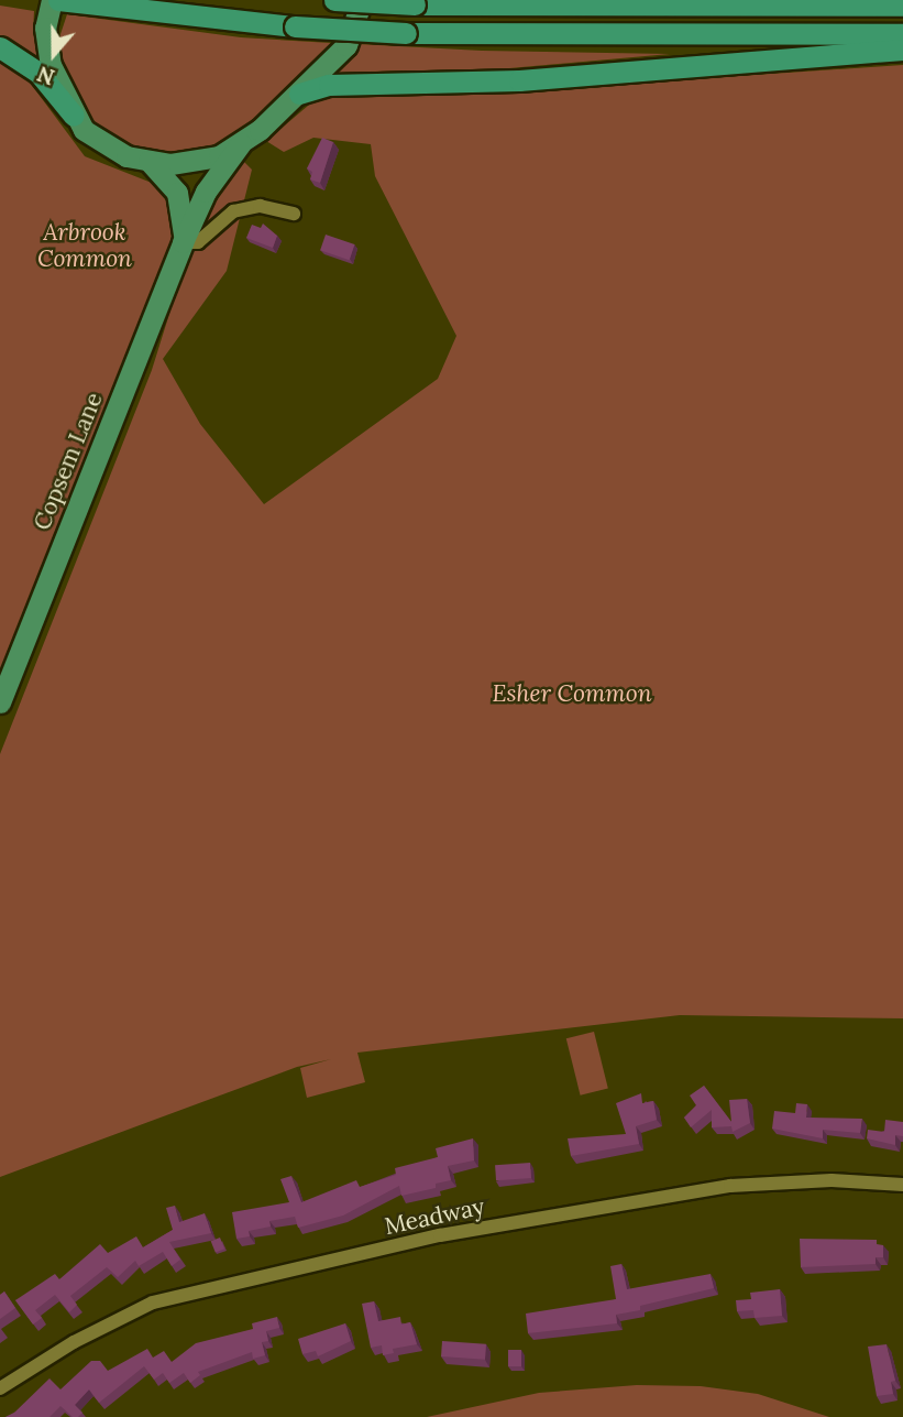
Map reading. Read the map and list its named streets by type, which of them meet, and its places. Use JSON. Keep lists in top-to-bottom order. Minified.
{"streets":{"main road":["Copsem Lane"],"street":["Meadway"]},"parks":["Arbrook Common","Esher Common"],"north":"bottom"}
